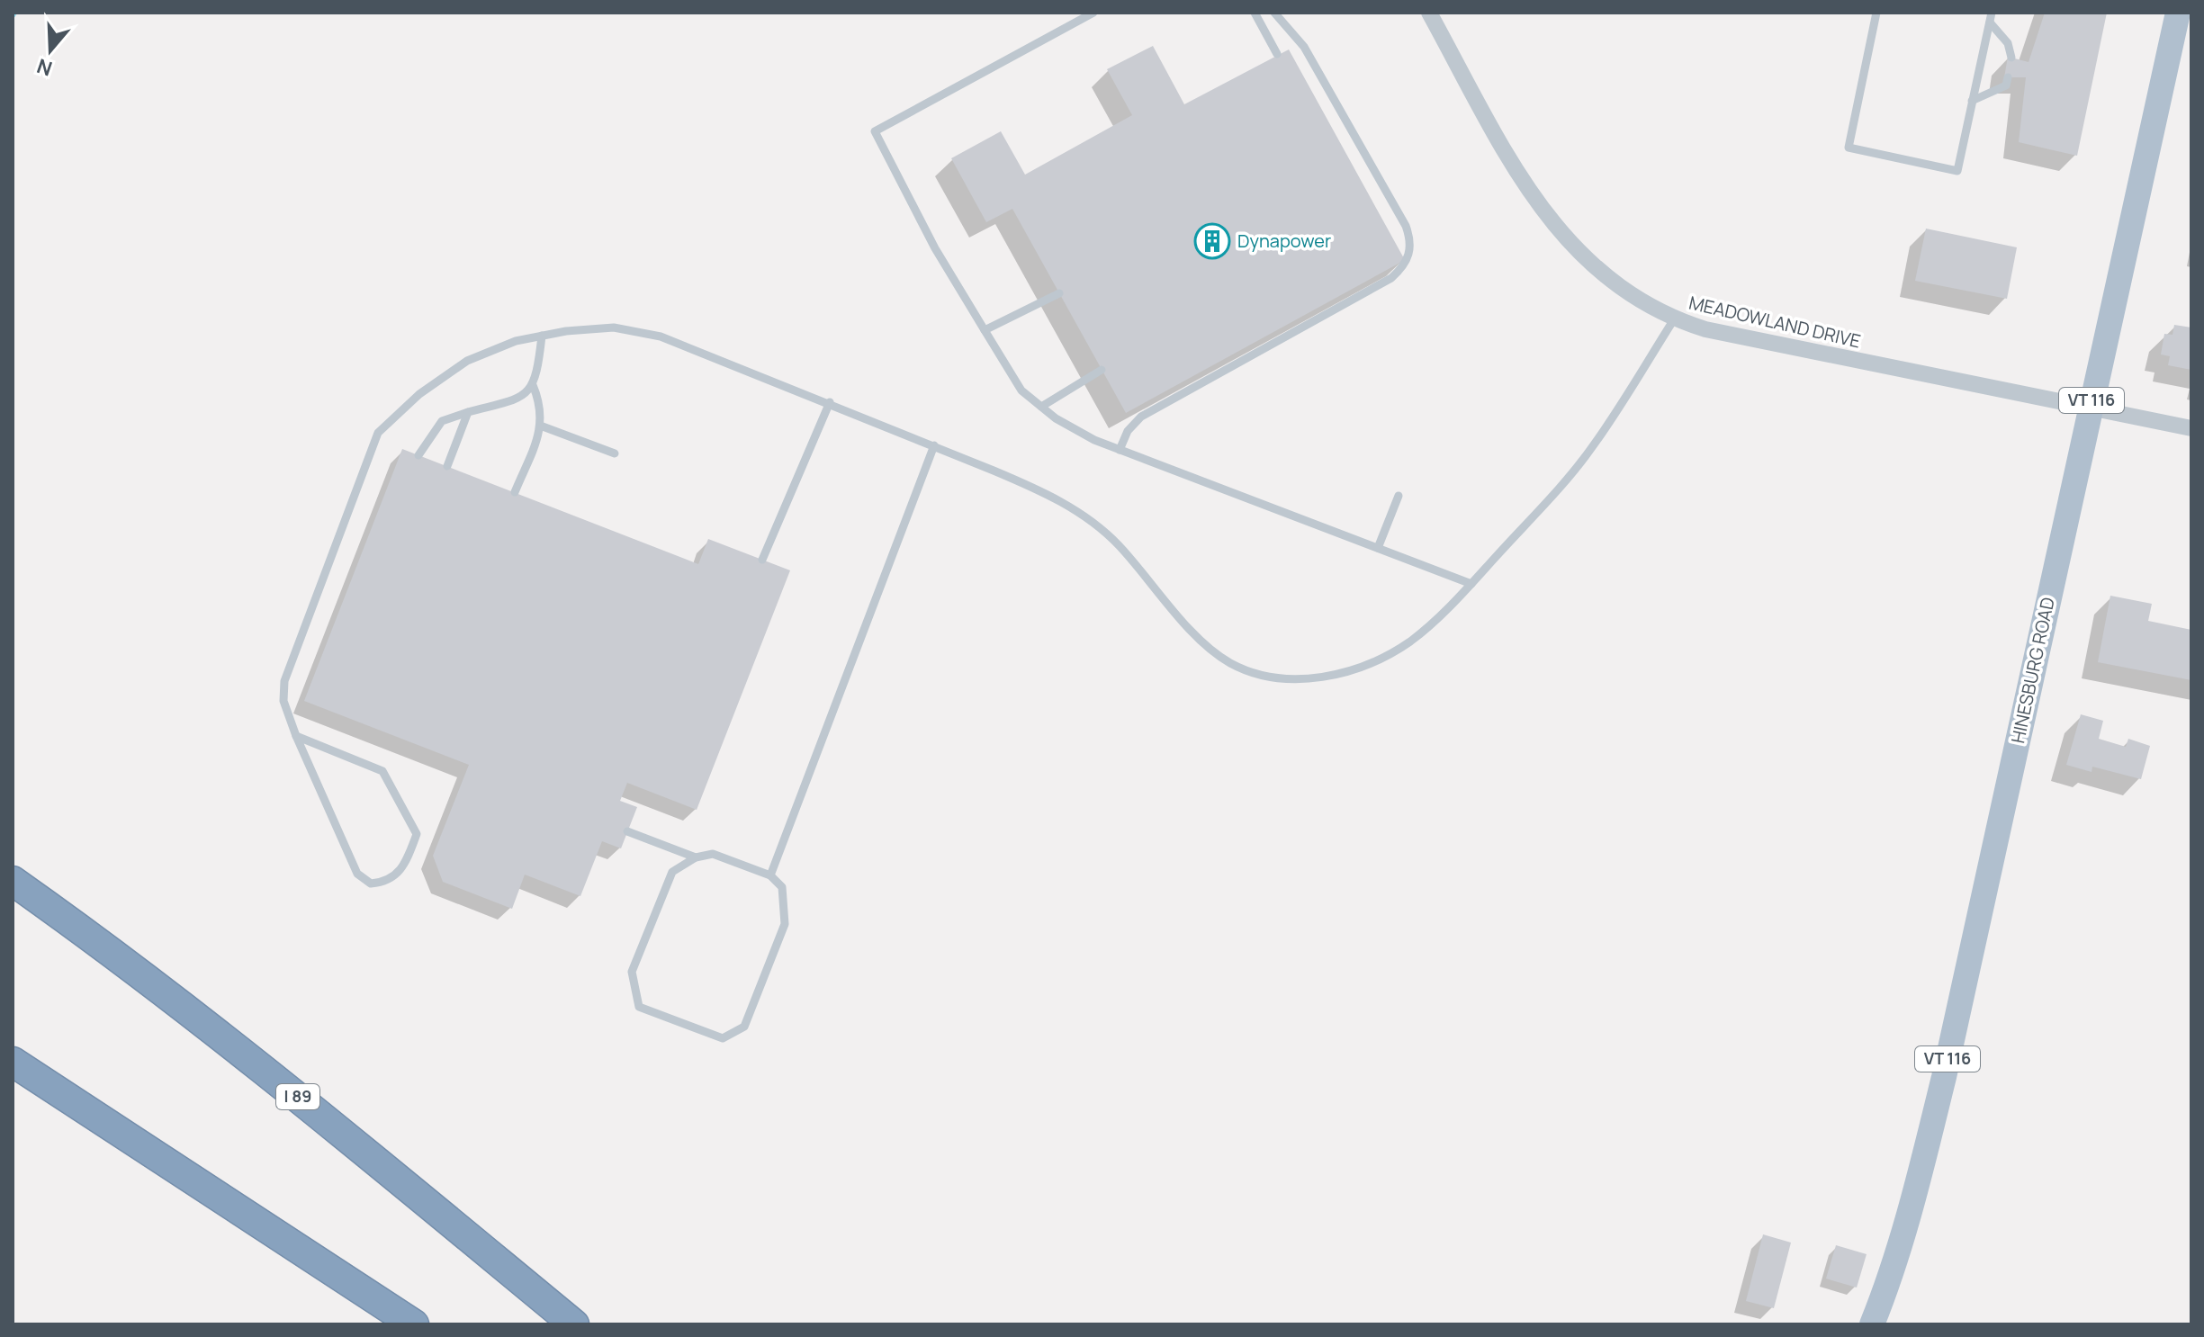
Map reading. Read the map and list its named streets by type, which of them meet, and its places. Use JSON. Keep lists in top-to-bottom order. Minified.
{"streets":{"highway":["I 89"],"main road":["VT 116","HINESBURG ROAD"],"street":["MEADOWLAND DRIVE"]},"crossings":[["MEADOWLAND DRIVE","HINESBURG ROAD"]],"places":{"building":["Dynapower"]},"north":"bottom"}
